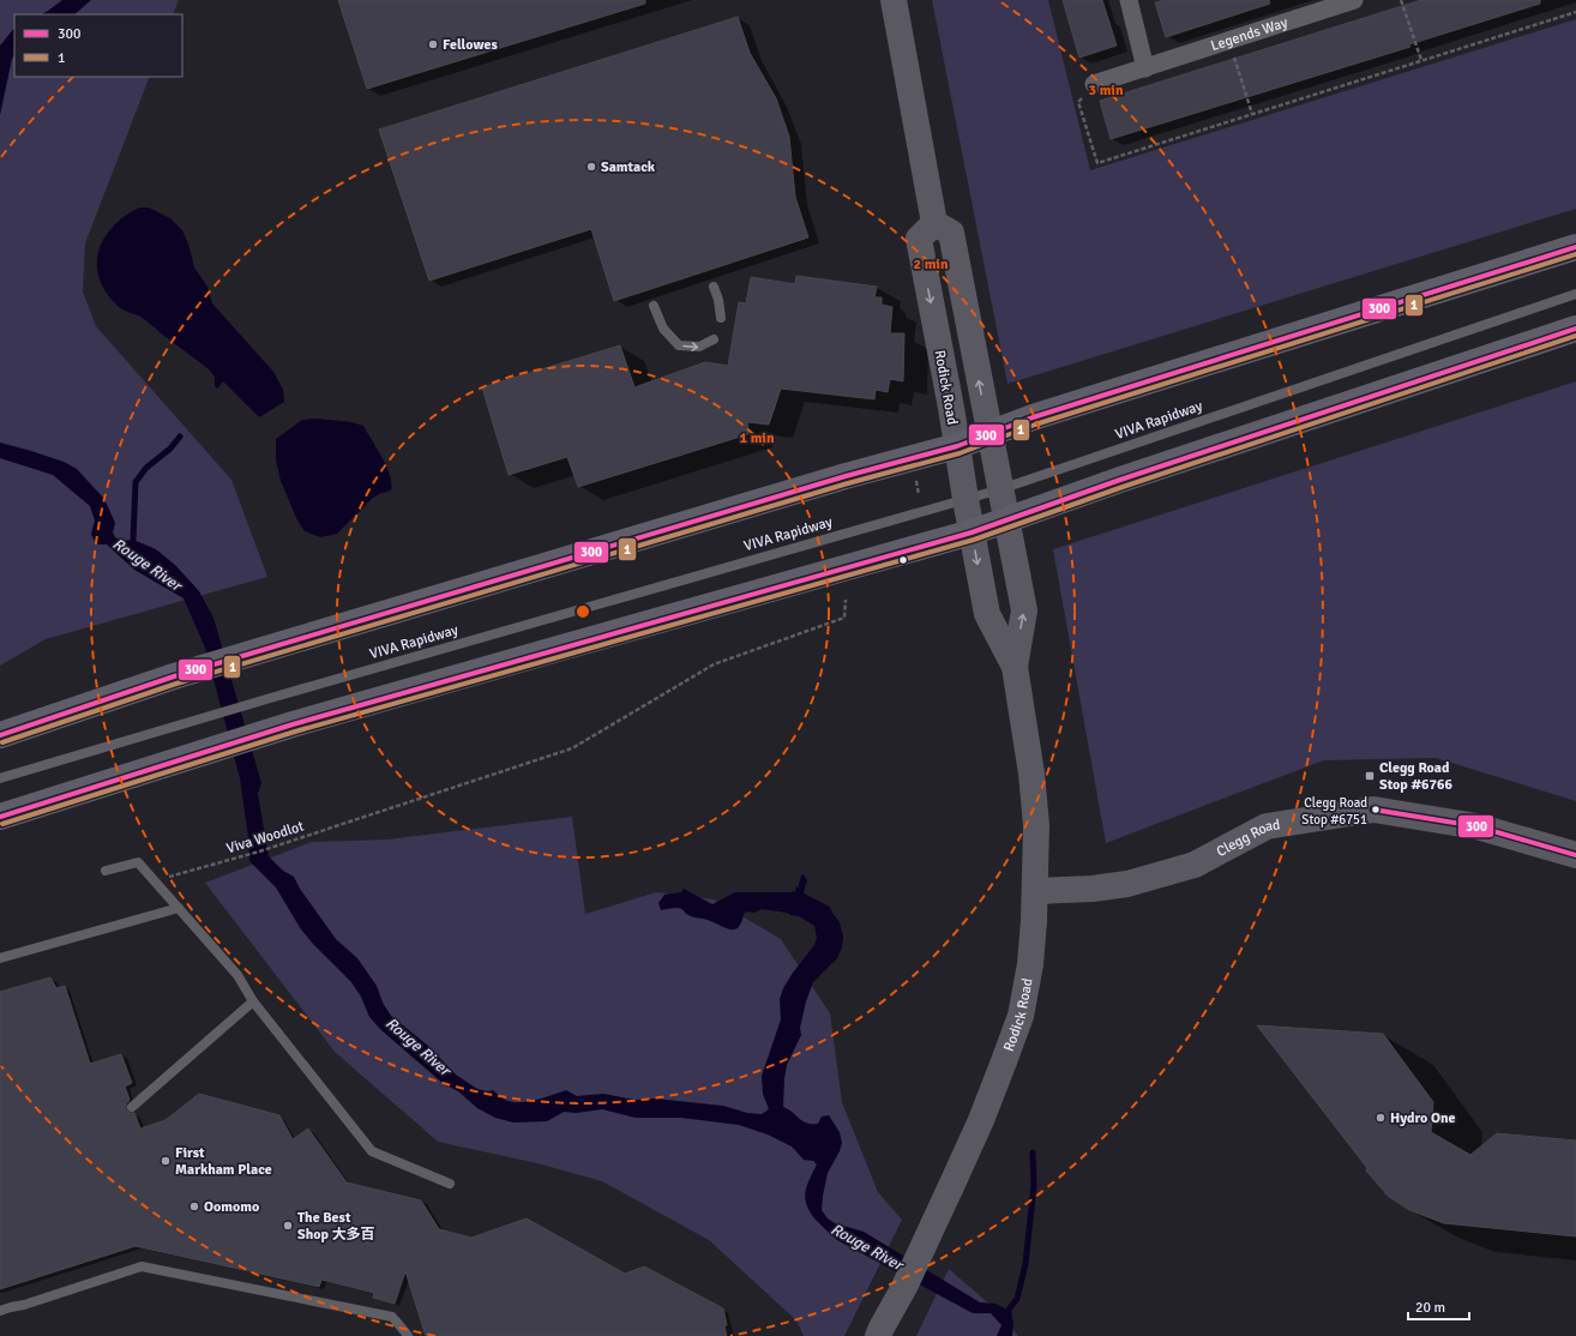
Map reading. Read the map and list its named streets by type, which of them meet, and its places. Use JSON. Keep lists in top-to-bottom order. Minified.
{"streets":{"main road":["Rodick Road","Clegg Road"],"street":["Legends Way"],"lane":["VIVA Rapidway"],"path":["Viva Woodlot"]},"crossings":[["Rodick Road","VIVA Rapidway"],["Rodick Road","Clegg Road"]],"water":["Rouge River"],"places":{"other":["Fellowes","Samtack","Clegg Road Stop #6751","Hydro One","First Markham Place","Oomomo","The Best Shop 大多百"],"transit":["Clegg Road Stop #6766"]},"lines":["transit line 300","transit line 1"],"legend":["300","1"],"scale_bar":"20 m","rings":["3 min","2 min","1 min"]}
